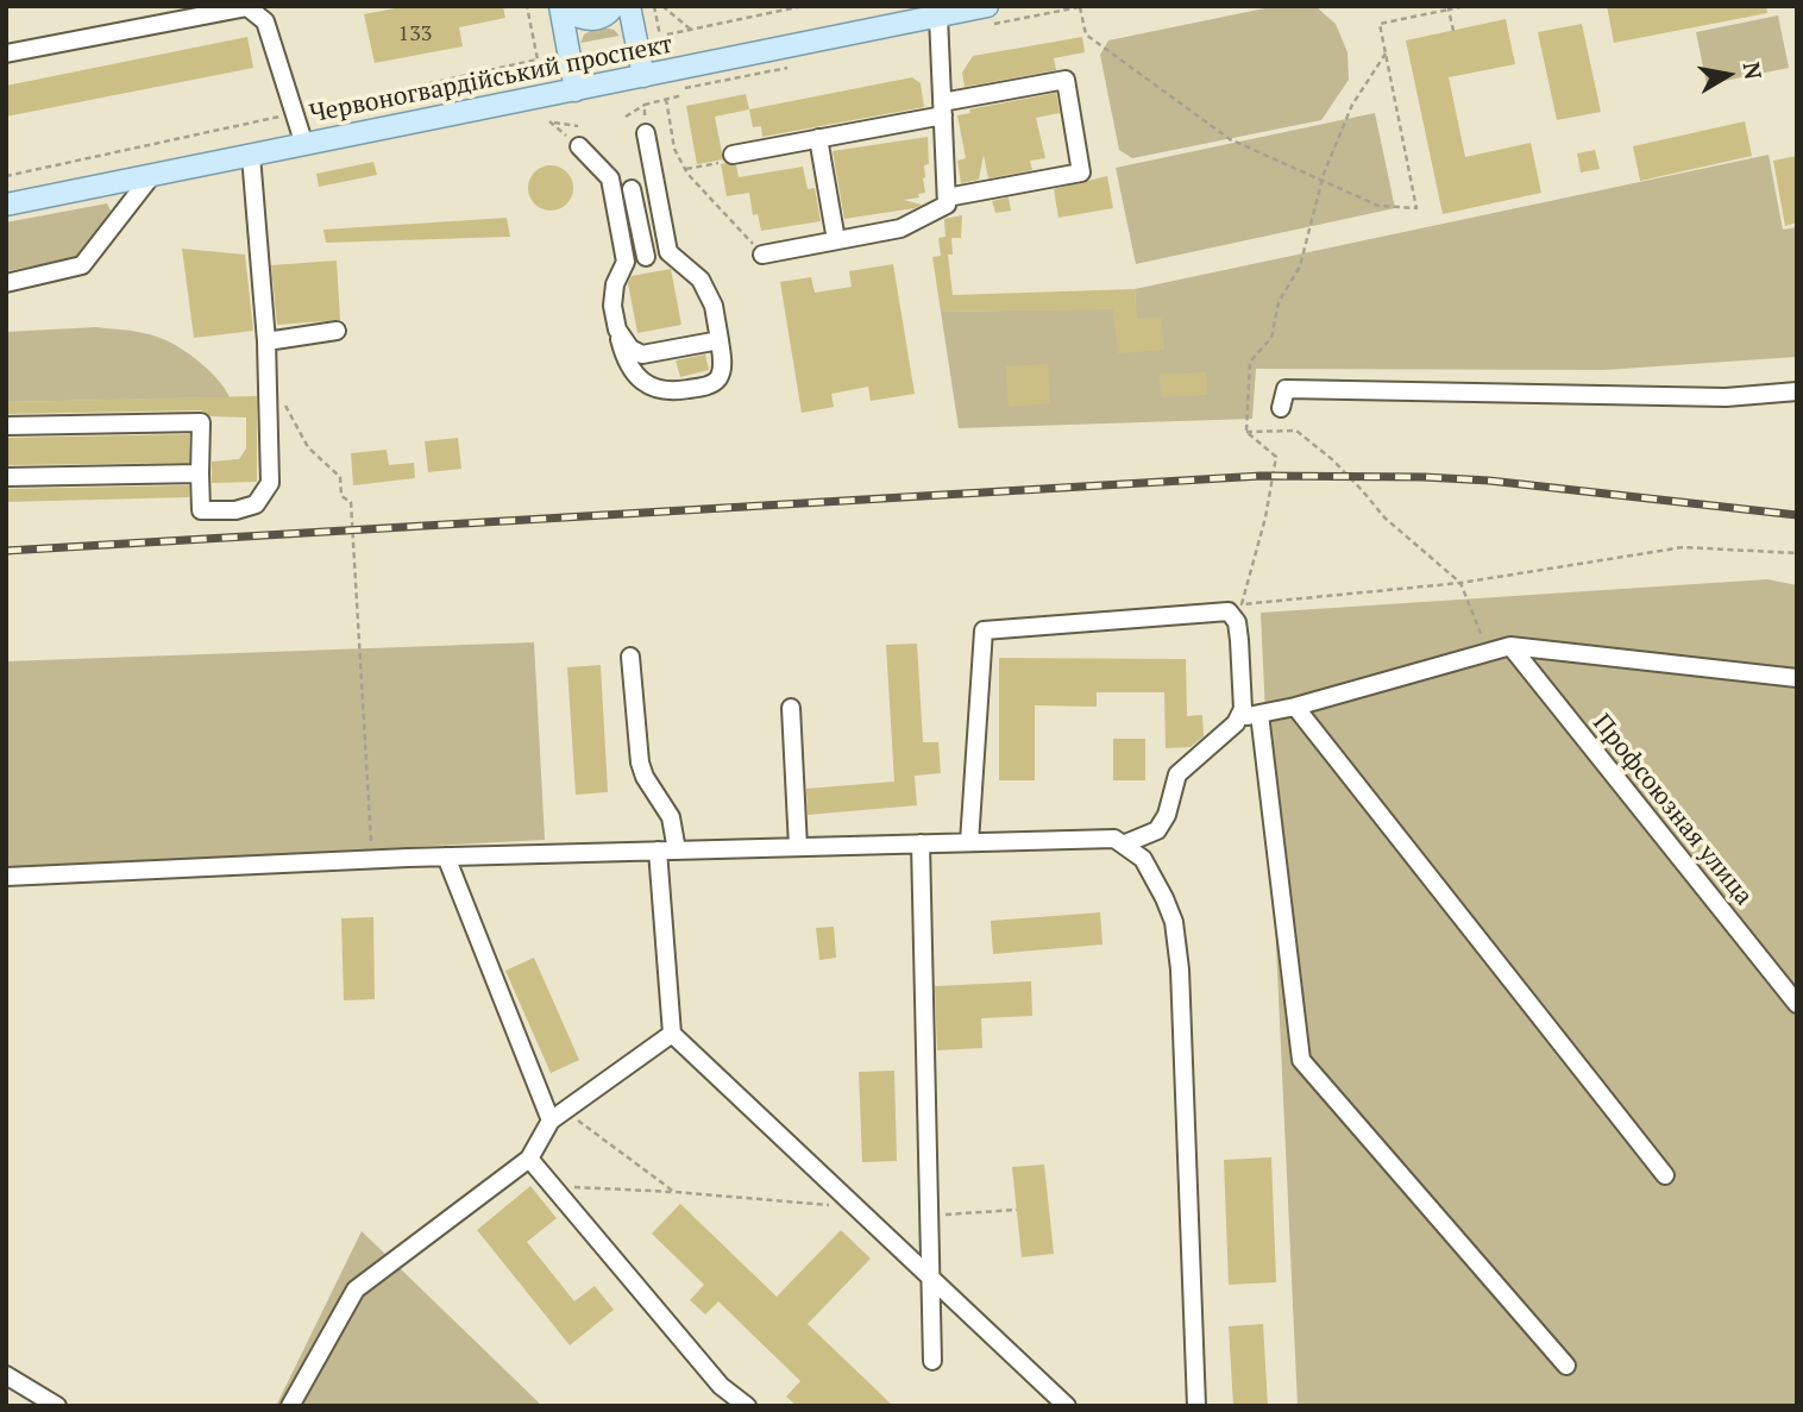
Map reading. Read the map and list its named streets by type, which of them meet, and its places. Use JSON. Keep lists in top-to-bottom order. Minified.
{"streets":{"main road":["Червоногвардійський проспект"],"lane":["Профсоюзная улица"]},"house_numbers":["133"],"north":"right"}
